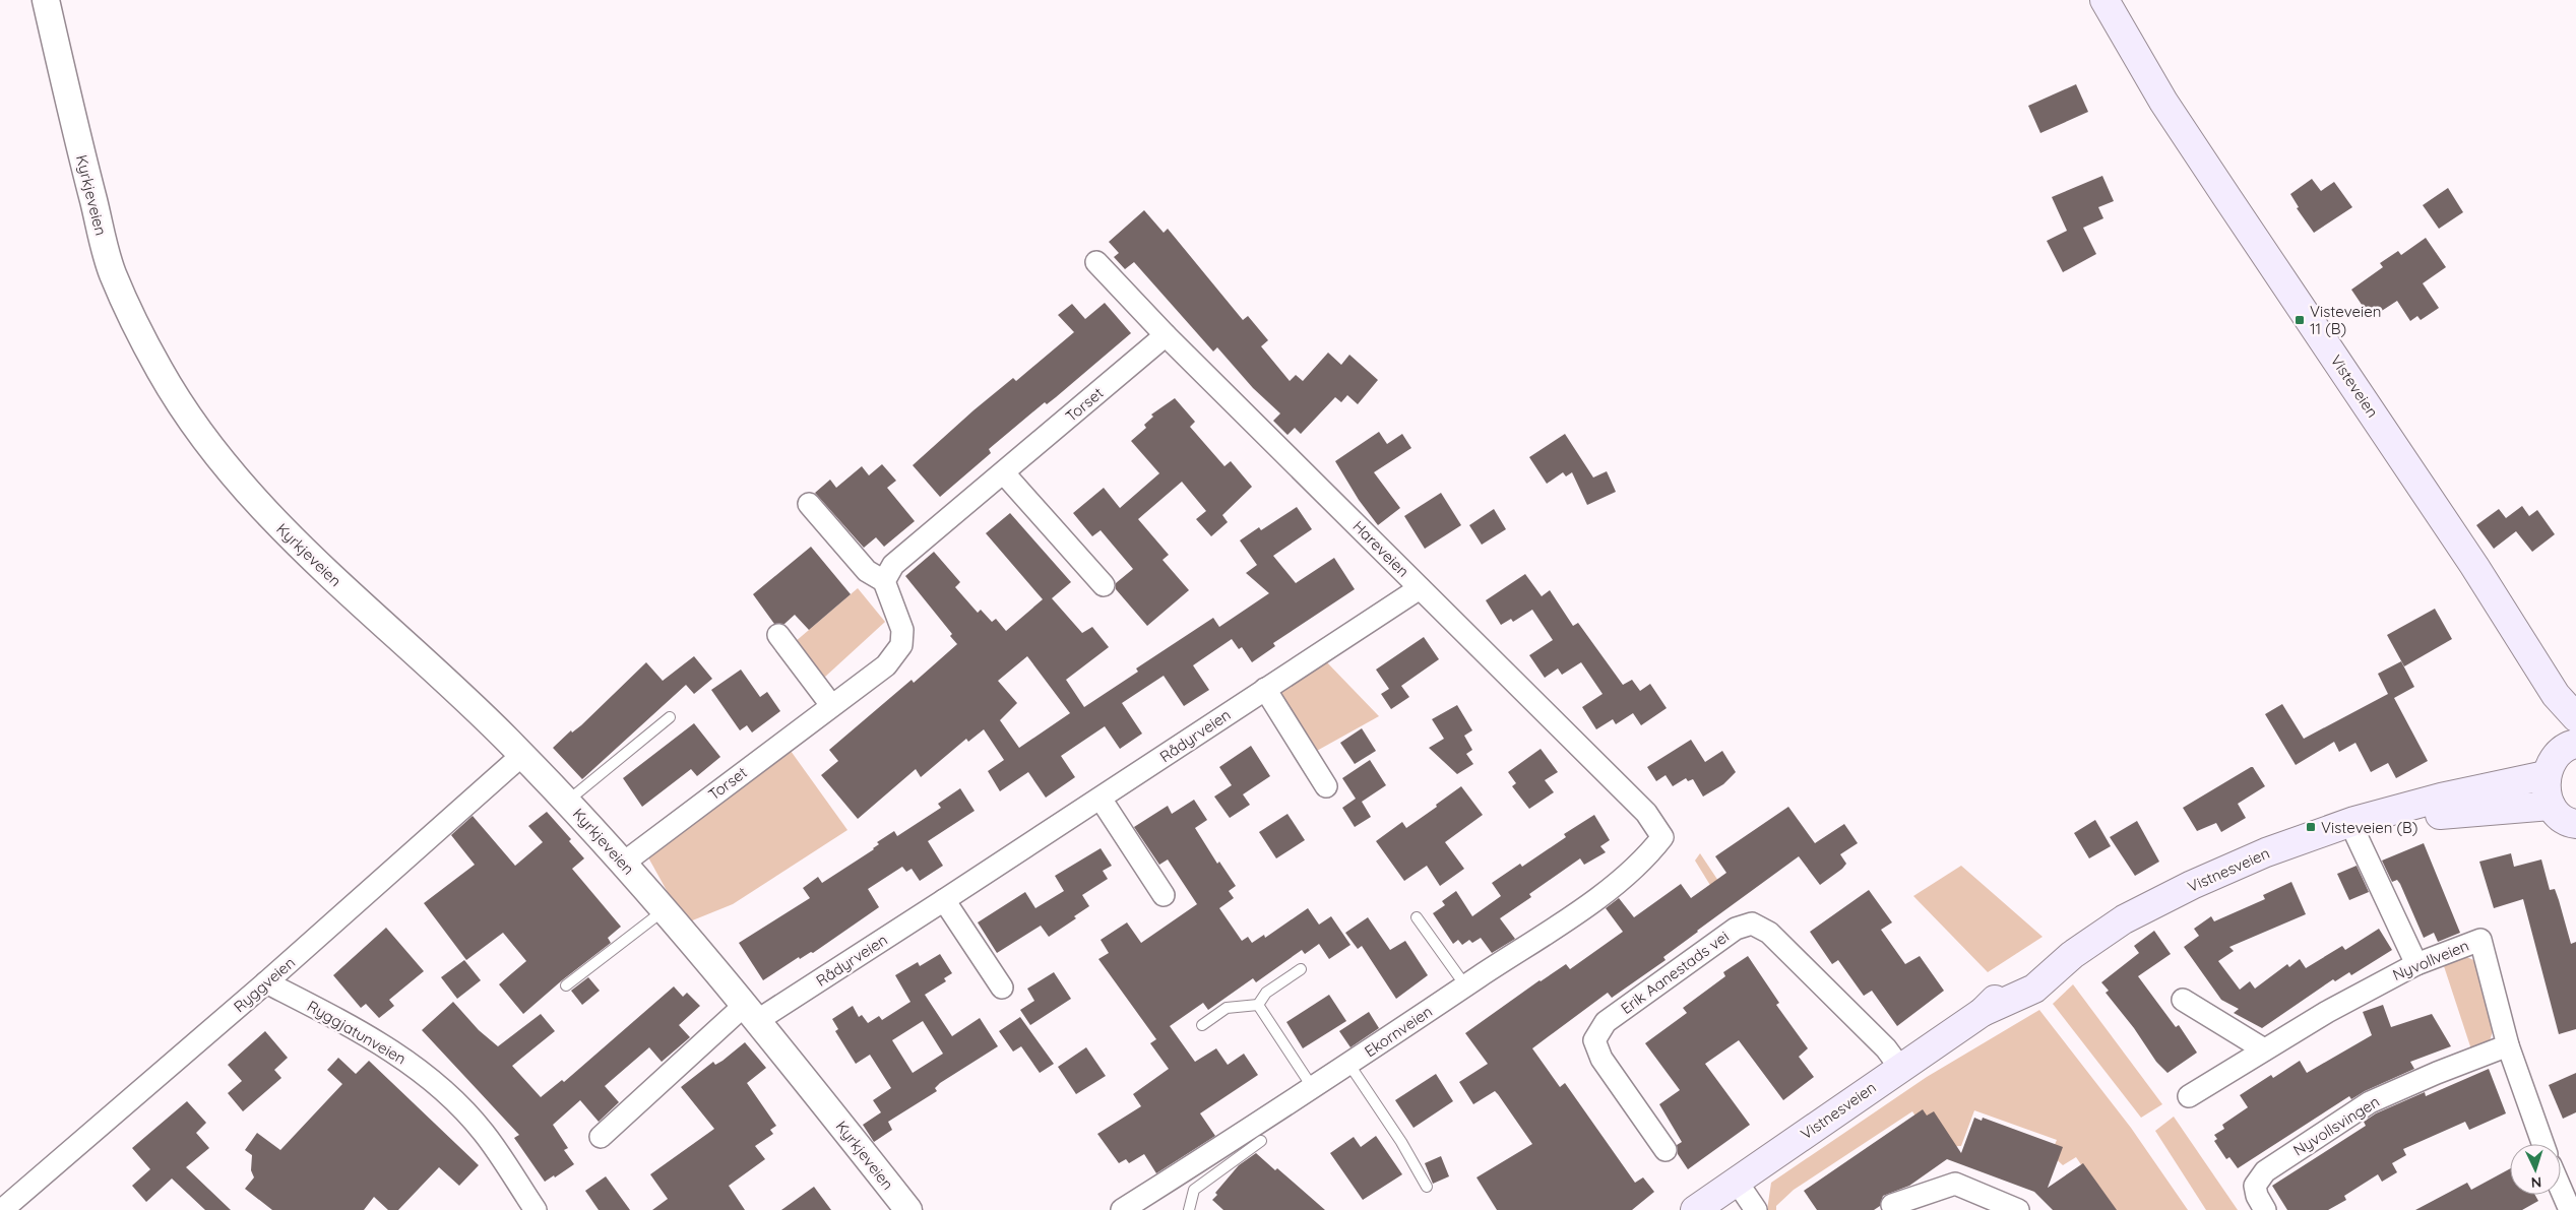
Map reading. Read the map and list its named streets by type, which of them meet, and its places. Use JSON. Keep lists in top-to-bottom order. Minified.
{"streets":{"main road":["Visteveien","Vistnesveien"],"street":["Kyrkjeveien","Torset","Hareveien","Rådyrveien","Nyvollveien","Erik Aanestads vei","Ryggveien","Ekornveien","Ryggjatunveien","Nyvollsvingen"]},"crossings":[["Kyrkjeveien","Torset"],["Kyrkjeveien","Rådyrveien"],["Kyrkjeveien","Ryggveien"],["Visteveien","Vistnesveien"],["Torset","Hareveien"],["Hareveien","Rådyrveien"],["Hareveien","Ekornveien"],["Vistnesveien","Erik Aanestads vei"],["Nyvollveien","Nyvollsvingen"],["Ryggveien","Ryggjatunveien"]],"places":{"transit":["Visteveien 11 (B)","Visteveien (B)"]},"north":"bottom"}
